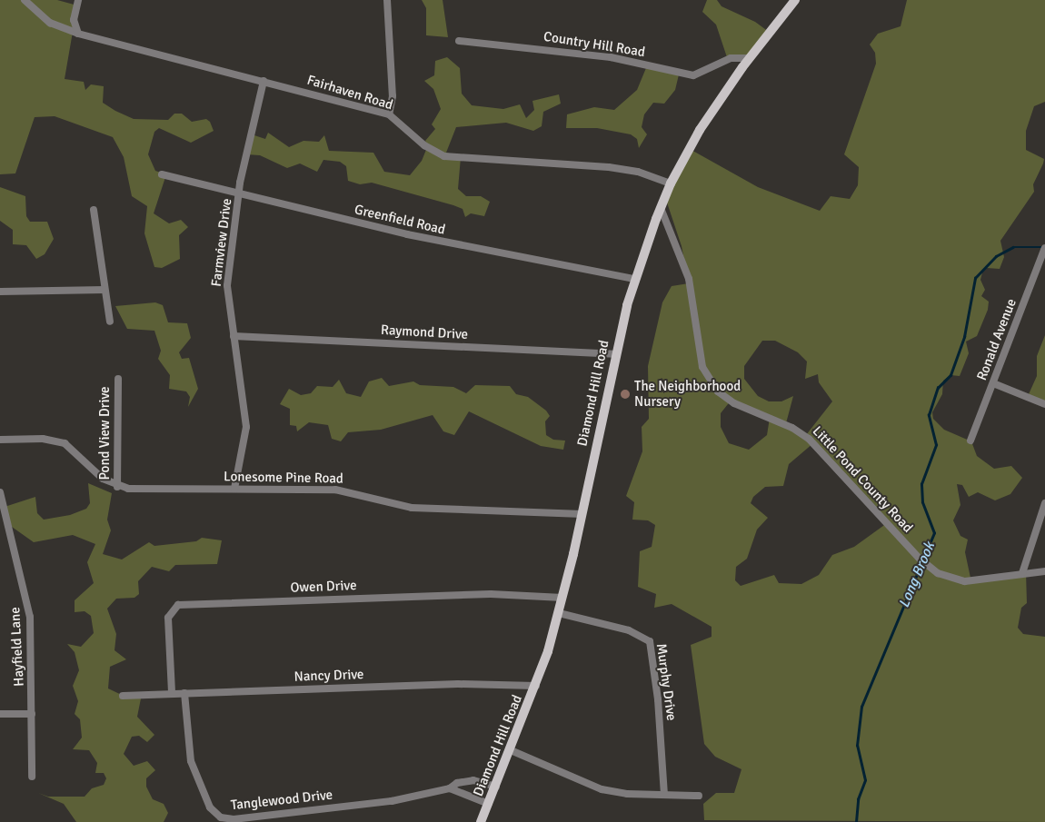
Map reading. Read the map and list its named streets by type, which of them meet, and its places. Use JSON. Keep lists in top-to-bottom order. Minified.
{"streets":{"main road":["Diamond Hill Road"],"street":["Country Hill Road","Fairhaven Road","Greenfield Road","Farmview Drive","Raymond Drive","Ronald Avenue","Pond View Drive","Lonesome Pine Road","Little Pond County Road","Owen Drive","Hayfield Lane","Nancy Drive","Murphy Drive","Tanglewood Drive"]},"crossings":[["Country Hill Road","Diamond Hill Road"],["Fairhaven Road","Farmview Drive"],["Fairhaven Road","Diamond Hill Road"],["Greenfield Road","Farmview Drive"],["Greenfield Road","Diamond Hill Road"],["Farmview Drive","Raymond Drive"],["Farmview Drive","Lonesome Pine Road"],["Raymond Drive","Diamond Hill Road"],["Diamond Hill Road","Lonesome Pine Road"],["Diamond Hill Road","Little Pond County Road"],["Diamond Hill Road","Owen Drive"],["Diamond Hill Road","Nancy Drive"],["Diamond Hill Road","Murphy Drive"],["Diamond Hill Road","Tanglewood Drive"],["Pond View Drive","Lonesome Pine Road"],["Owen Drive","Nancy Drive"],["Nancy Drive","Tanglewood Drive"]],"water":["Long Brook"],"places":["The Neighborhood Nursery"]}
